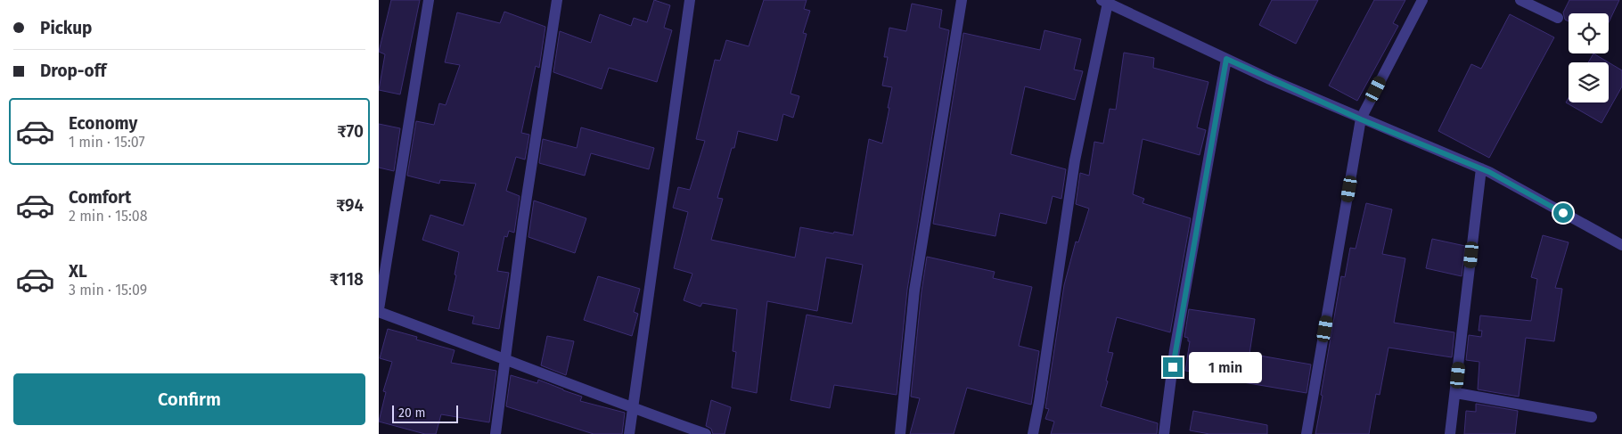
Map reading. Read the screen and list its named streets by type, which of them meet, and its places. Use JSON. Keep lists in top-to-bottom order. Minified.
{"scale_bar":"20 m","page":{"banner":["Pickup","Drop-off"],"list":[{"name":"Economy","note":"1 min · 15:07","value":"₹70"},{"name":"Comfort","note":"2 min · 15:08","value":"₹94"},{"name":"XL","note":"3 min · 15:09","value":"₹118"}],"bubble":"1 min","buttons":"Confirm","scale":"20 m"}}
